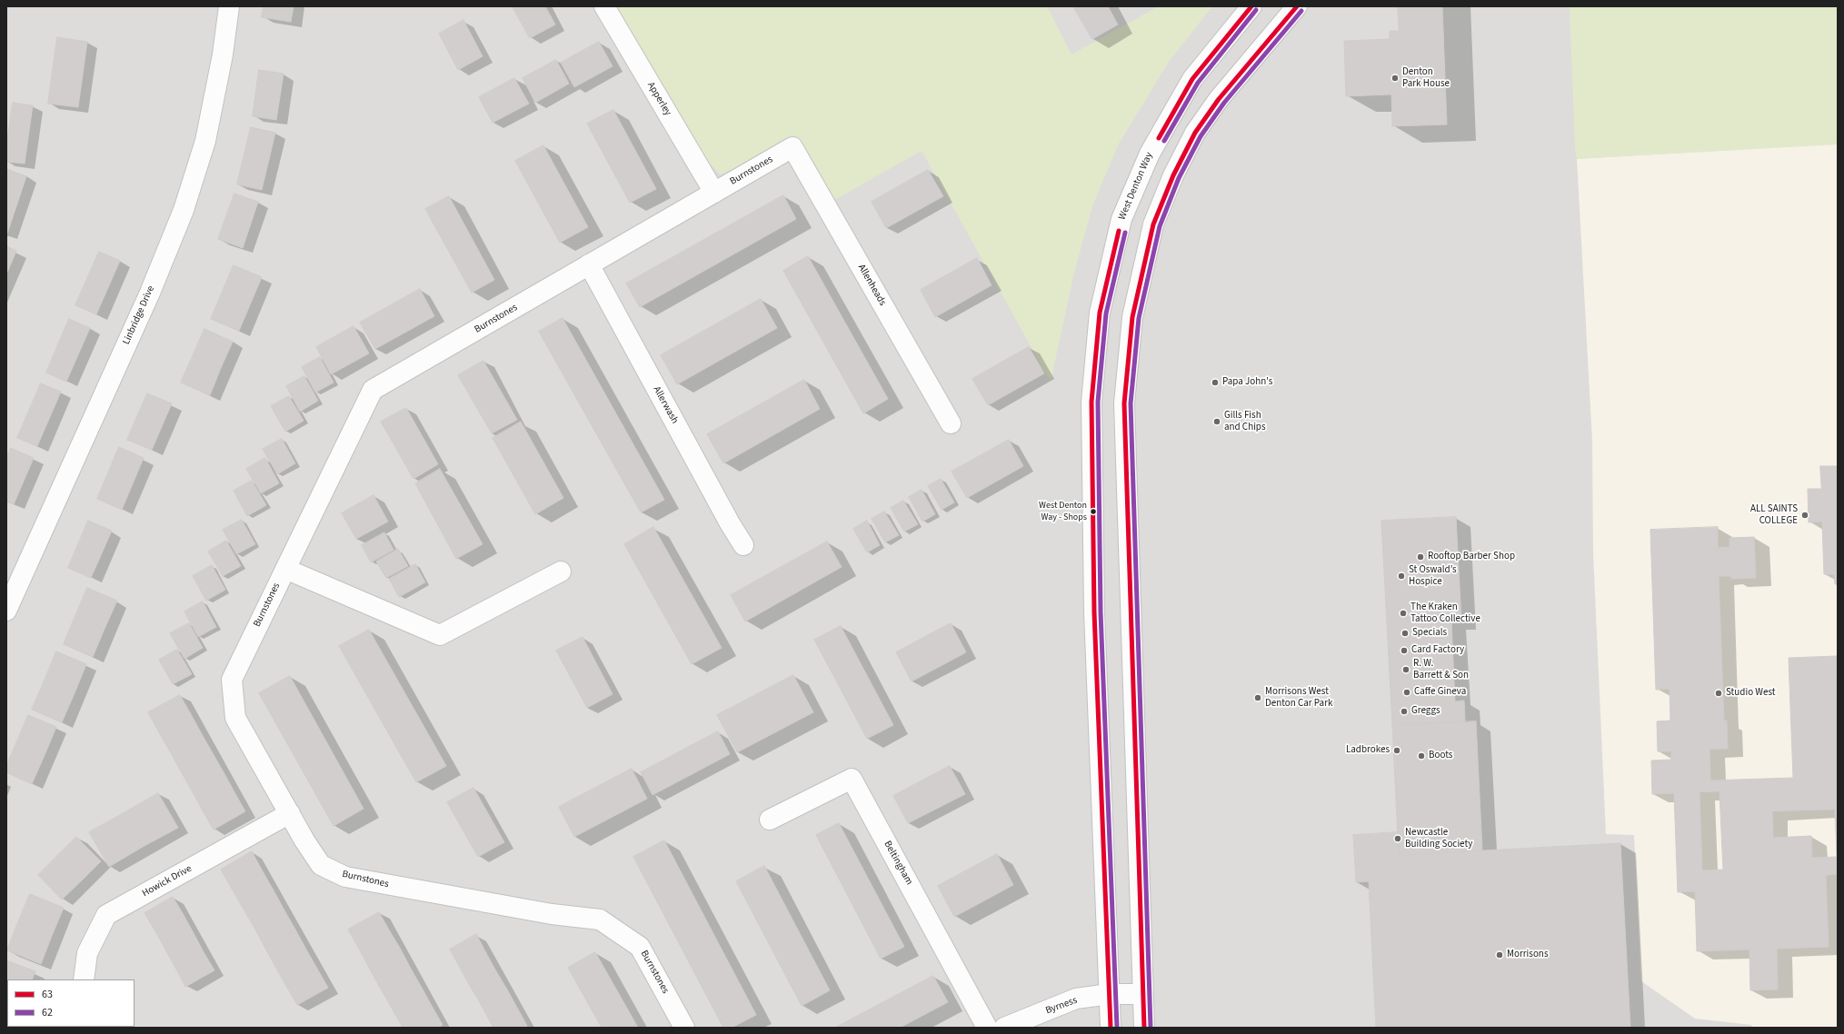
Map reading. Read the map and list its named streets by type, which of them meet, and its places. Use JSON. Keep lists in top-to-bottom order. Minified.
{"streets":{"street":["Apperley","Burnstones","West Denton Way","Allenheads","Linbridge Drive","Allerwash","Beltingham","Howick Drive","Byrness"]},"crossings":[["Apperley","Burnstones"],["Burnstones","Allenheads"],["Burnstones","Allerwash"],["Burnstones","Howick Drive"],["West Denton Way","Byrness"]],"places":["Denton Park House","Papa John's","Gills Fish and Chips","West Denton Way - Shops","ALL SAINTS COLLEGE","Rooftop Barber Shop","St Oswald’s Hospice","The Kraken Tattoo Collective","Specials","Card Factory","R. W. Barrett & Son","Caffe Gineva","Studio West","Morrisons West Denton Car Park","Greggs","Ladbrokes","Boots","Newcastle Building Society","Morrisons"],"lines":["transit line 63","transit line 62"],"legend":["63","62"]}
